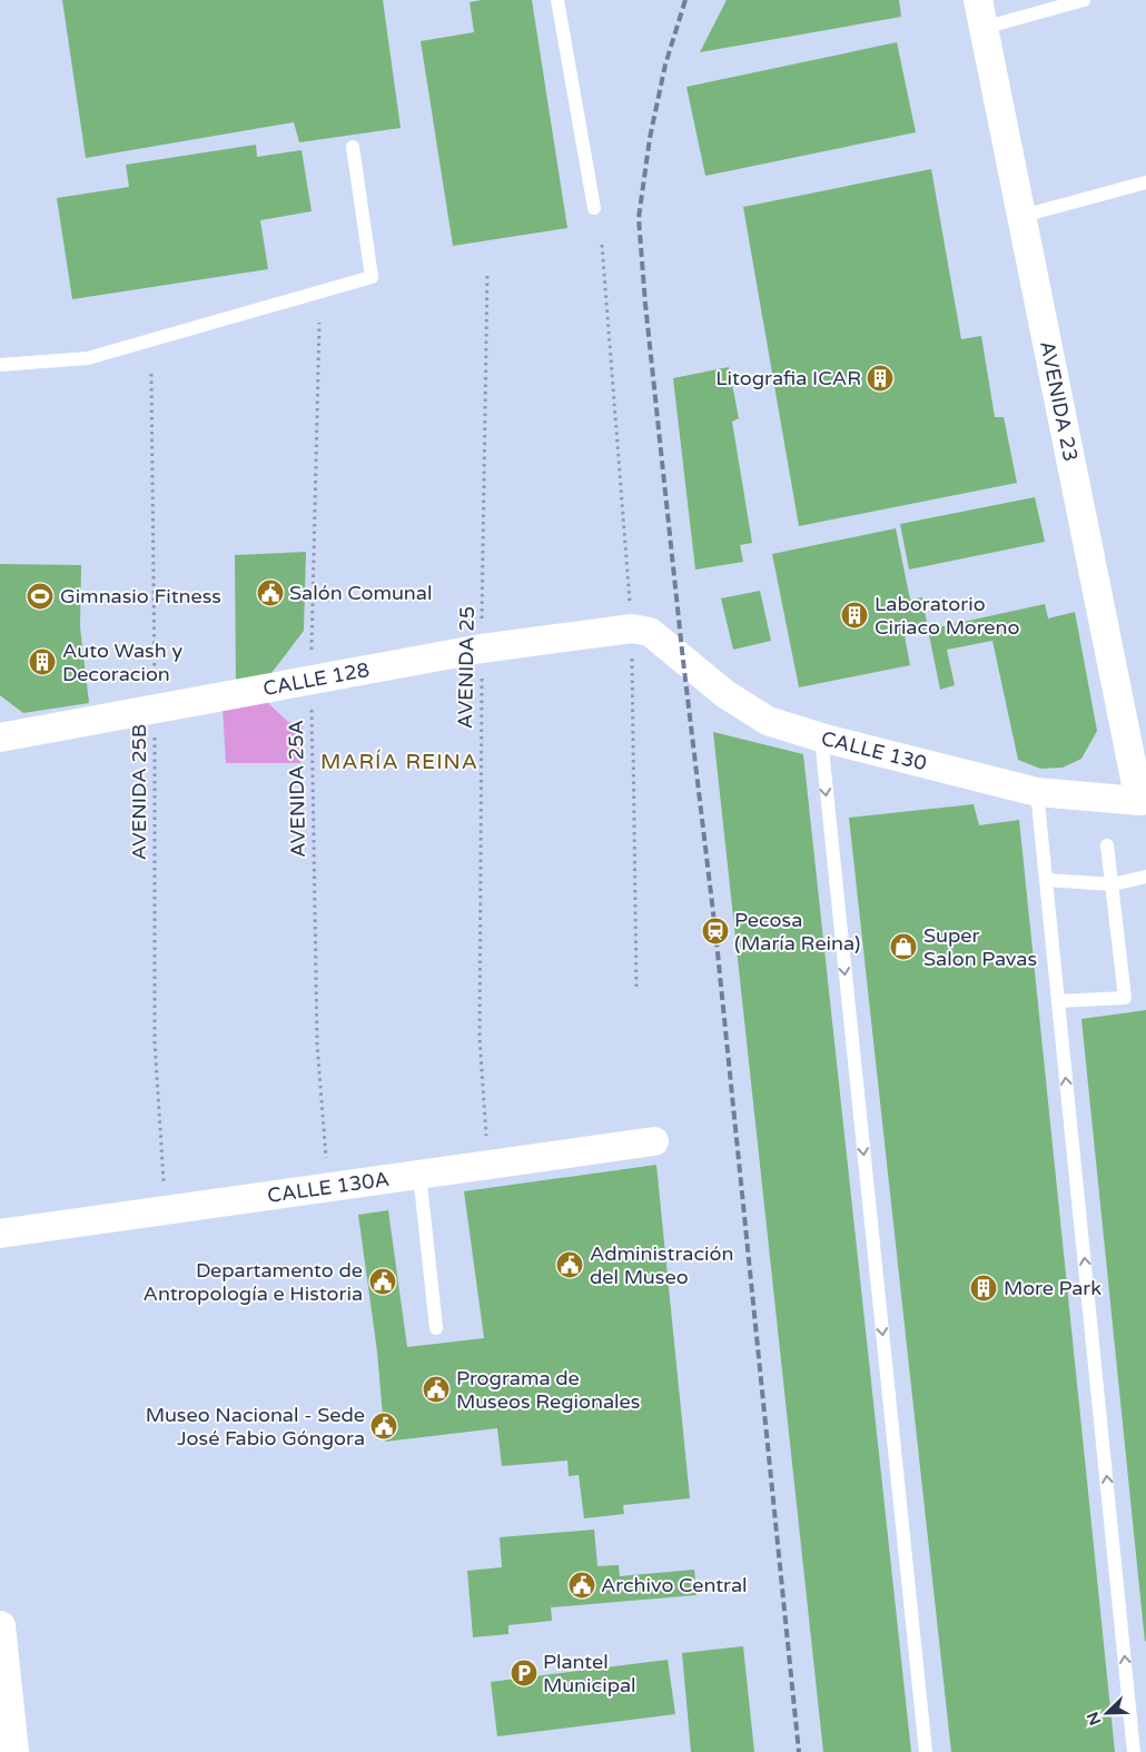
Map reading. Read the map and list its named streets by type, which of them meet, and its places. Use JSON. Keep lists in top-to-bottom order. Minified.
{"streets":{"street":["AVENIDA 23","CALLE 128","CALLE 130","CALLE 130A"],"path":["AVENIDA 25","AVENIDA 25A","AVENIDA 25B"]},"crossings":[["AVENIDA 23","CALLE 130"],["AVENIDA 25","CALLE 128"],["AVENIDA 25","CALLE 130A"],["CALLE 128","CALLE 130"],["CALLE 128","AVENIDA 25A"],["CALLE 128","AVENIDA 25B"],["AVENIDA 25A","CALLE 130A"],["AVENIDA 25B","CALLE 130A"]],"districts":["MARÍA REINA"],"places":{"building":["Litografia ICAR","Laboratorio Ciriaco Moreno","Auto Wash y Decoracion","More Park"],"public building":["Salón Comunal","Administración del Museo","Departamento de Antropología e Historia","Programa de Museos Regionales","Museo Nacional - Sede José Fabio Góngora","Archivo Central"],"sports":["Gimnasio Fitness"],"station":["Pecosa (María Reina)"],"shop":["Super Salon Pavas"],"parking":["Plantel Municipal"]},"north":"bottom left"}
